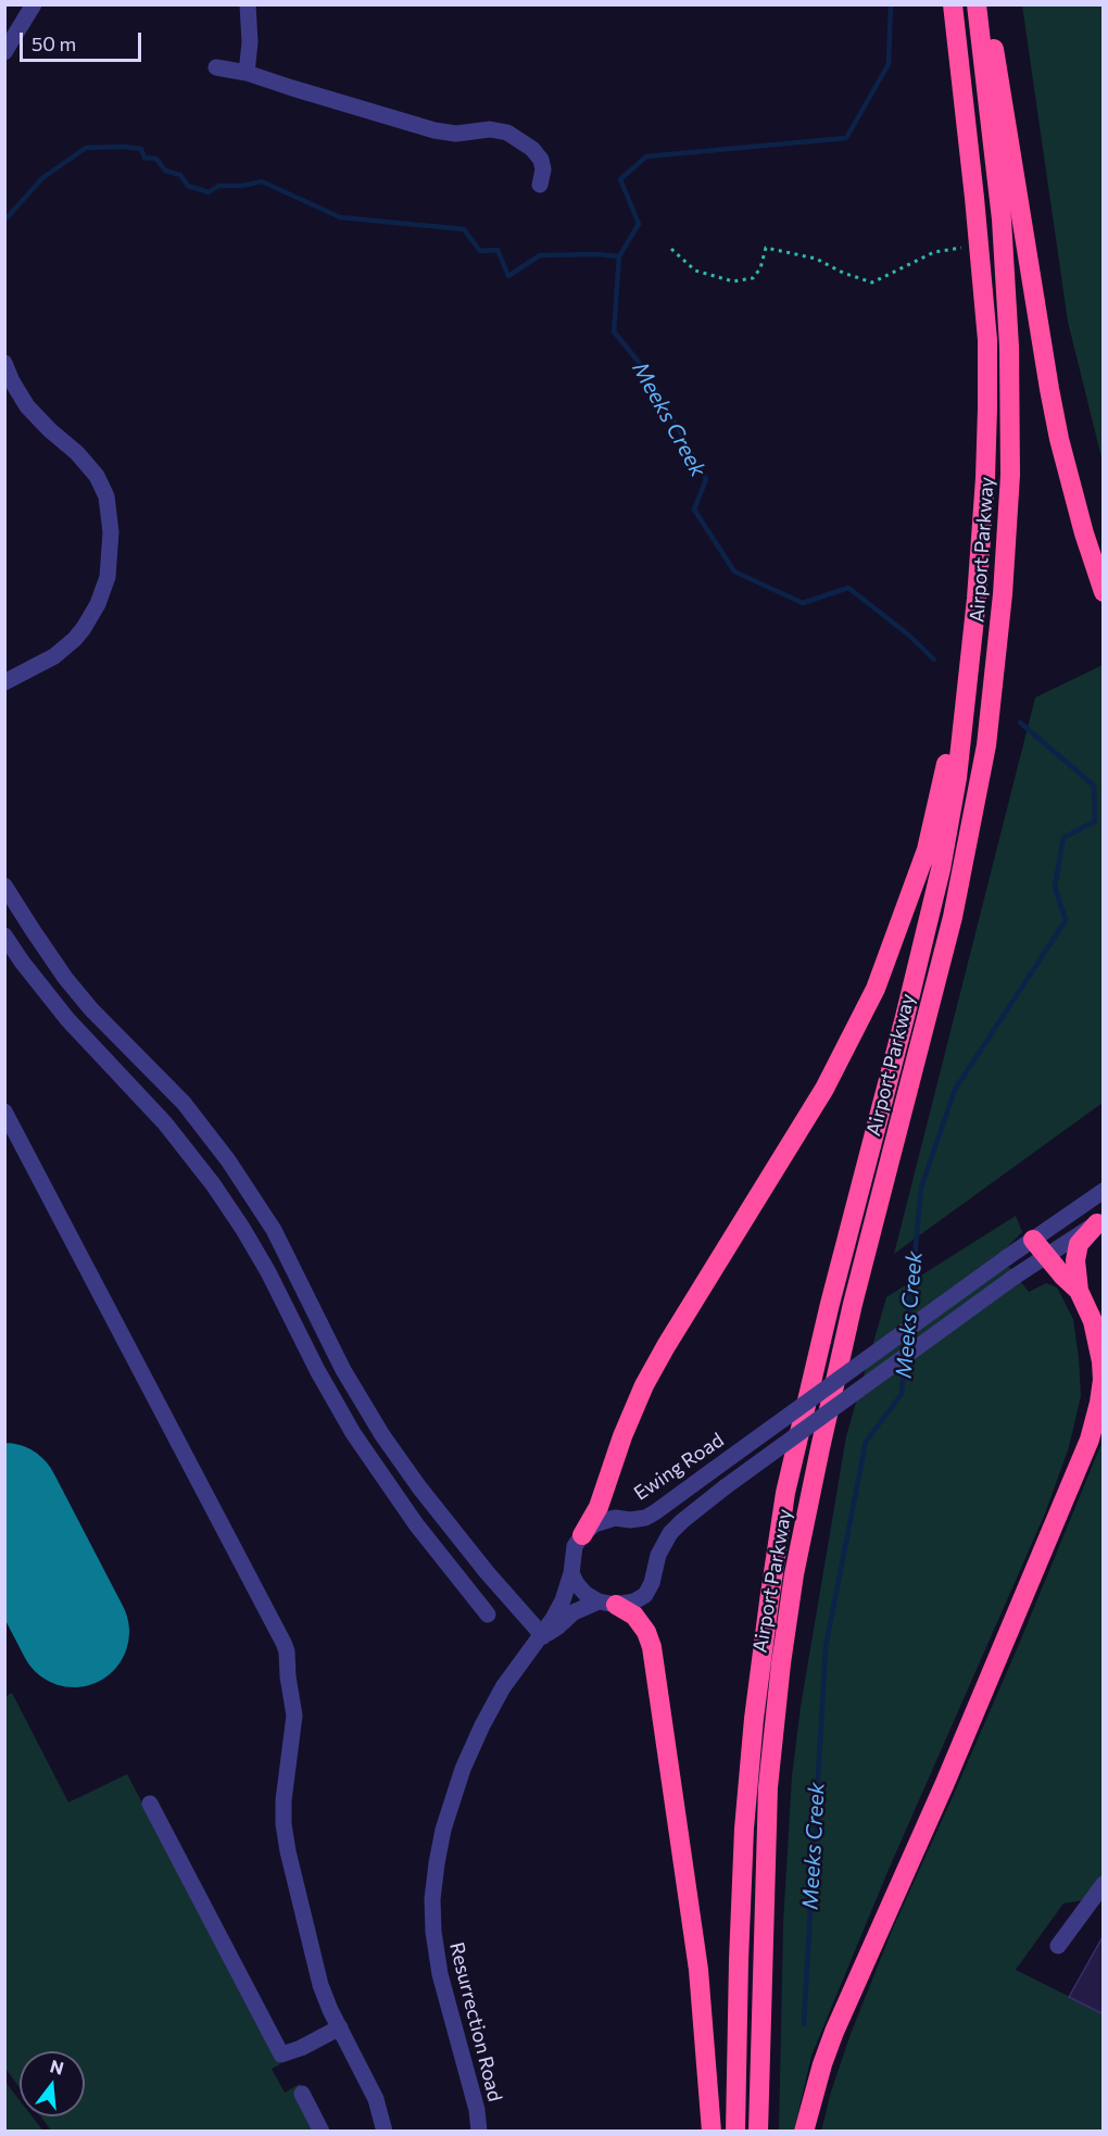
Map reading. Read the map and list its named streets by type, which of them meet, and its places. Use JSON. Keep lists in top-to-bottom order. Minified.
{"streets":{"highway":["Airport Parkway"],"street":["Ewing Road","Resurrection Road"]},"crossings":[["Ewing Road","Resurrection Road"]],"water":["Meeks Creek"],"scale_bar":"50 m","north":"top"}
